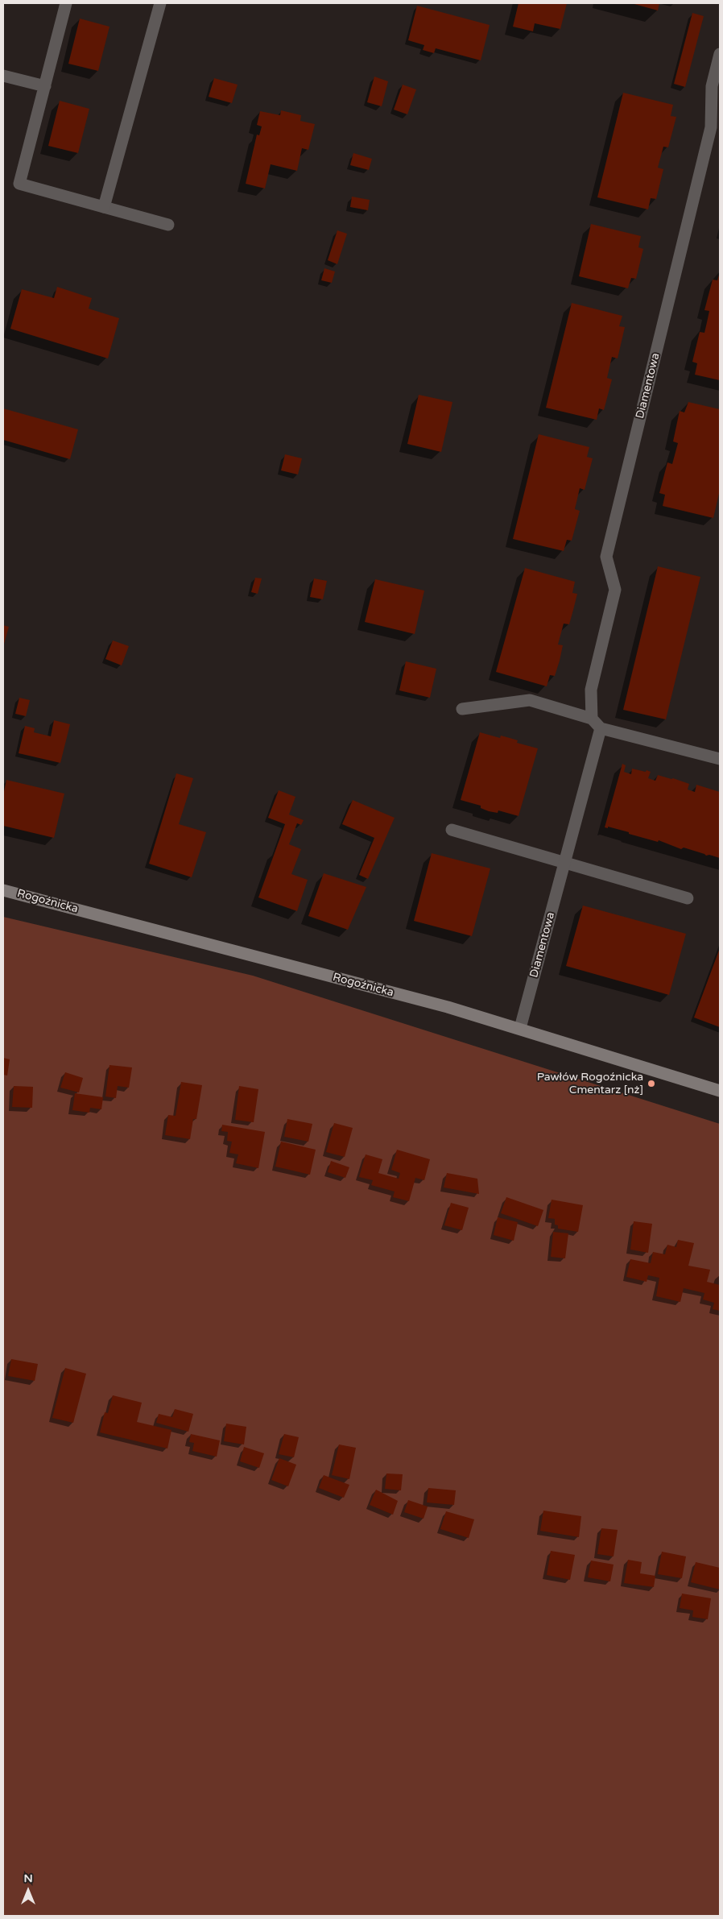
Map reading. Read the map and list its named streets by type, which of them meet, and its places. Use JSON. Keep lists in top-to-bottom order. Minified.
{"streets":{"street":["Diamentowa","Rogoźnicka"]},"crossings":[["Diamentowa","Rogoźnicka"]],"places":["Pawłów Rogoźnicka Cmentarz [nż]"],"north":"top"}
